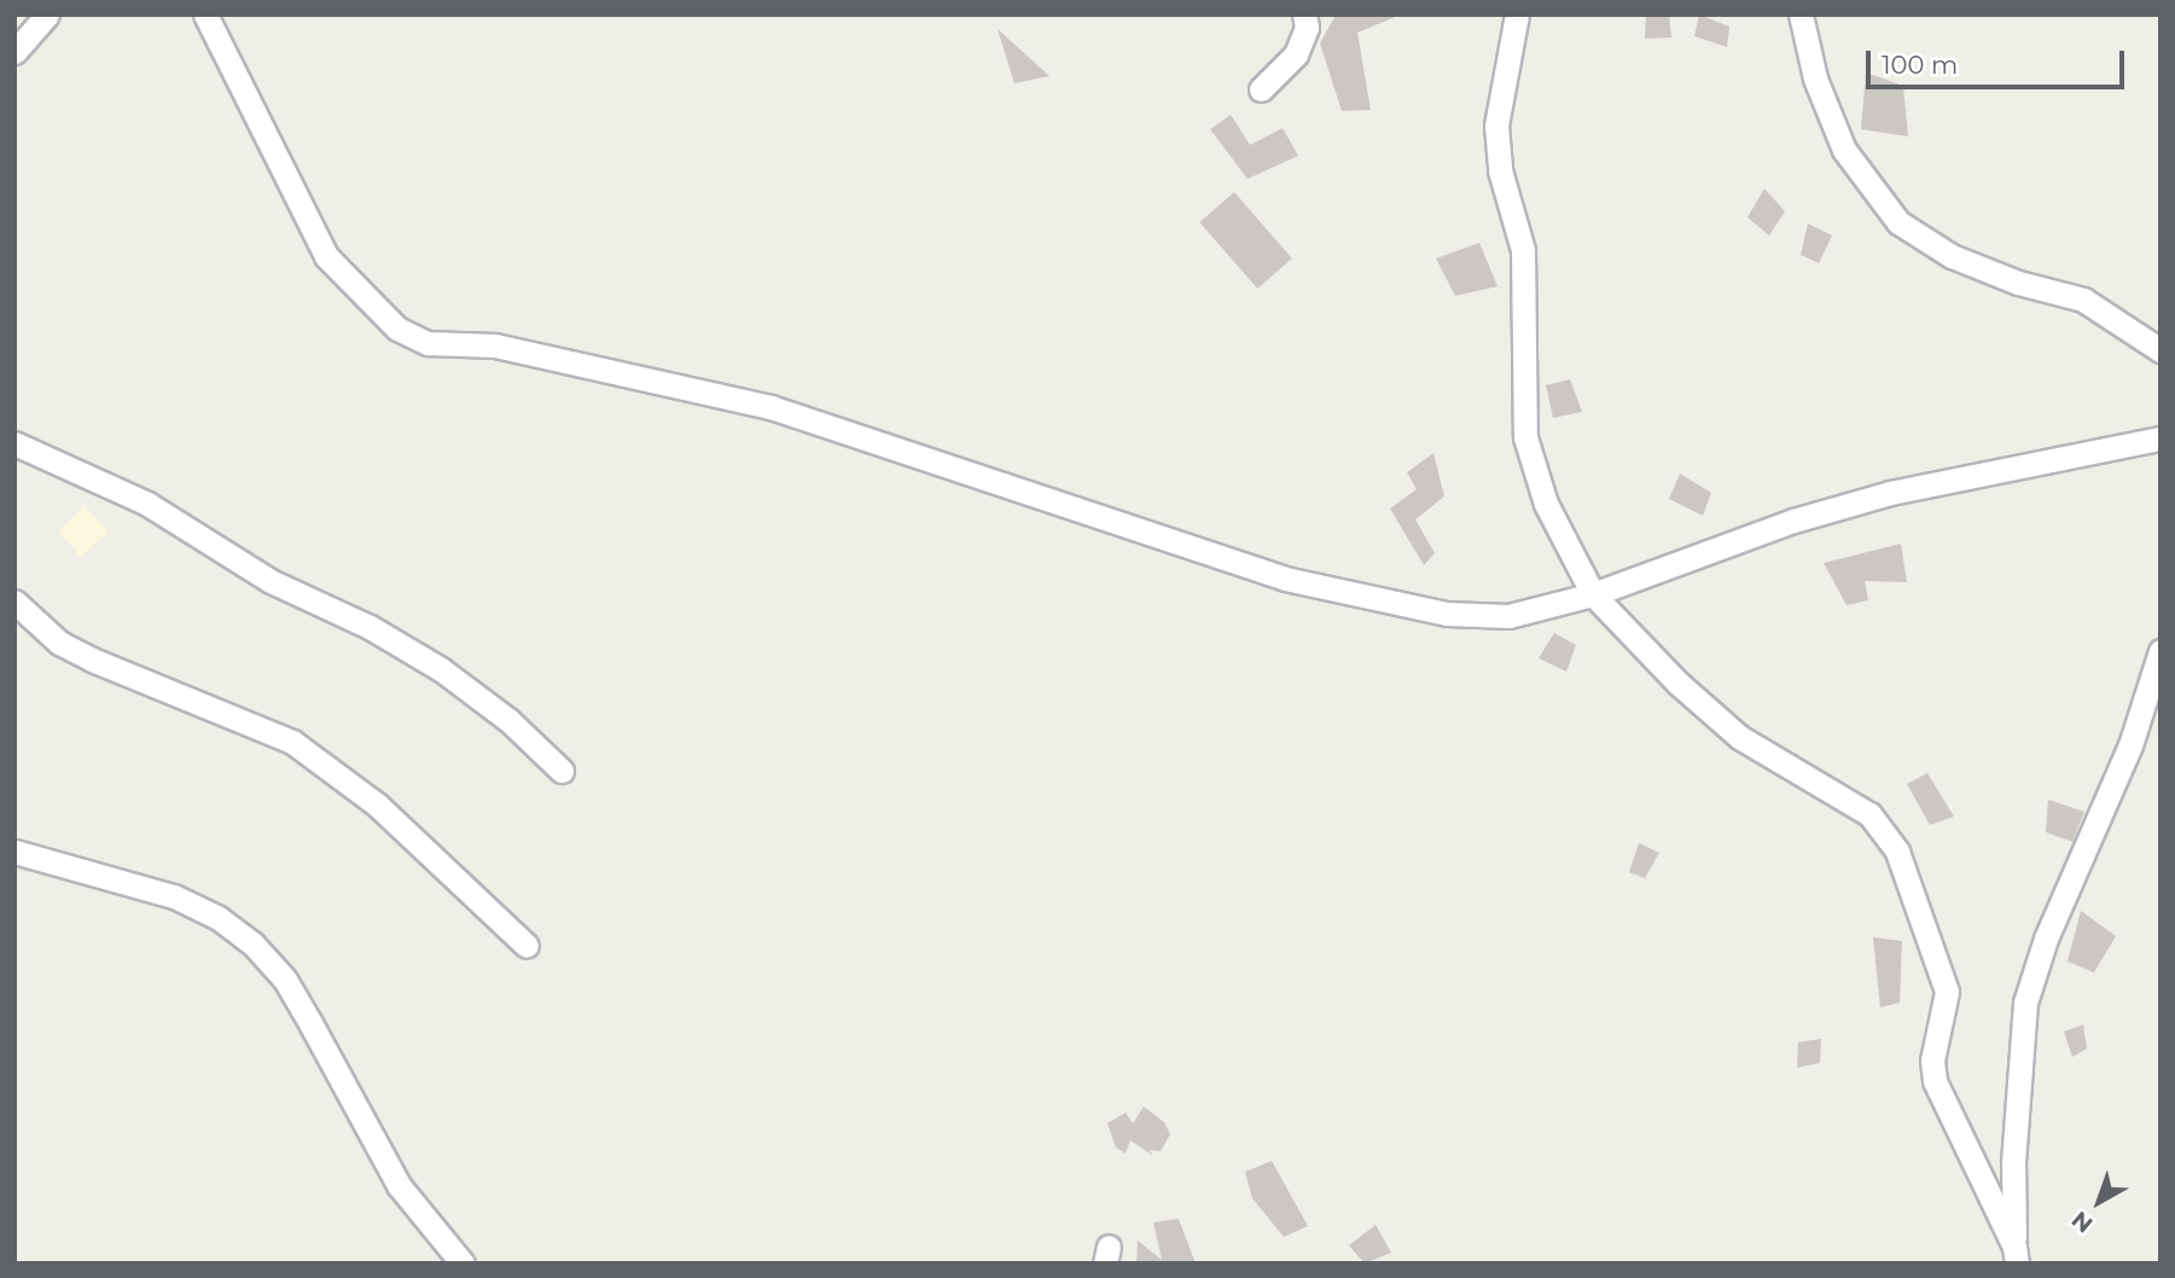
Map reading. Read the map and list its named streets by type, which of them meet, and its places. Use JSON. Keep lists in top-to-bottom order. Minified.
{"scale_bar":"100 m","north":"bottom left"}
